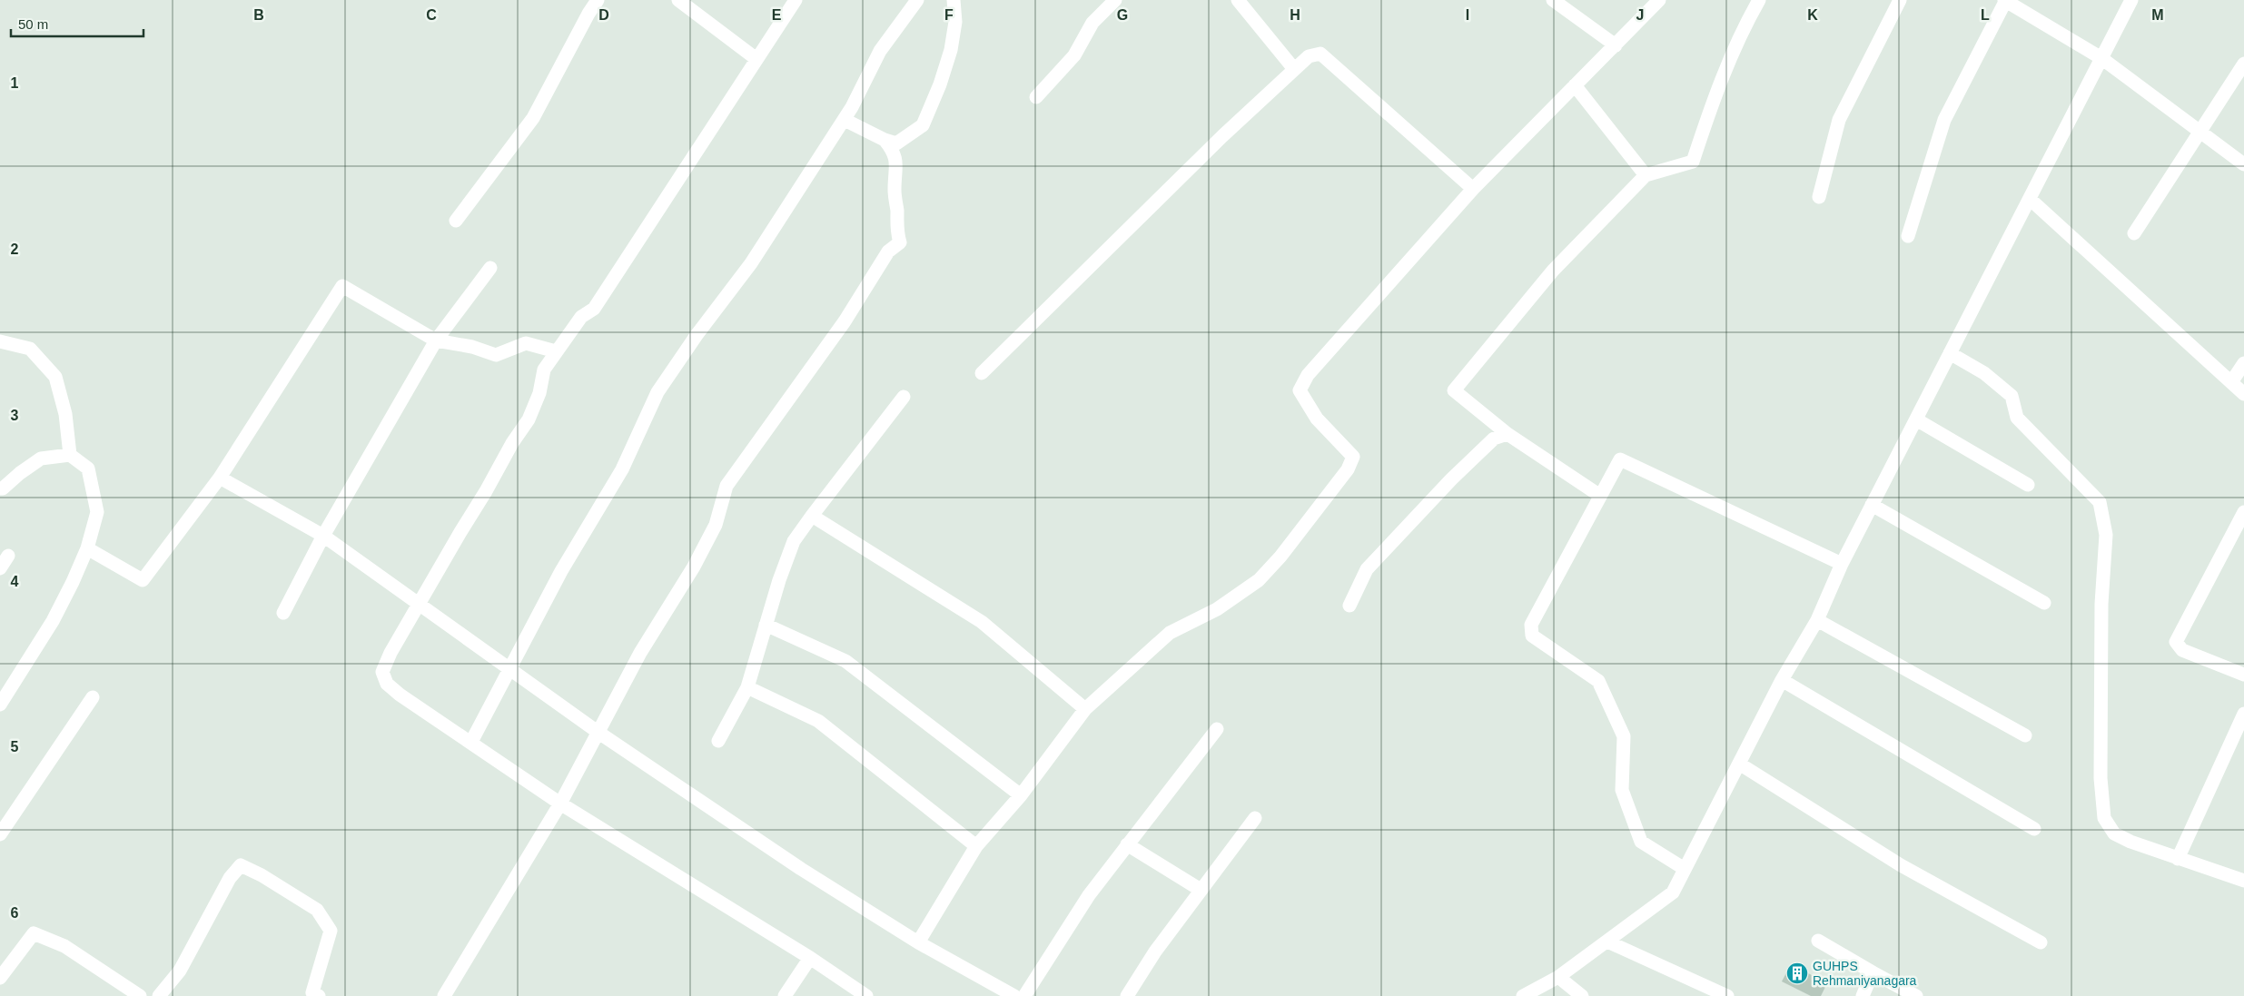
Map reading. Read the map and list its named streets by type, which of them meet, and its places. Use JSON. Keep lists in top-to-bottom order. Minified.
{"places":{"building":["GUHPS Rehmaniyanagara"]},"scale_bar":"50 m","grid":{"columns":["B","C","D","E","F","G","H","I","J","K","L","M"],"rows":["1","2","3","4","5","6"]}}
